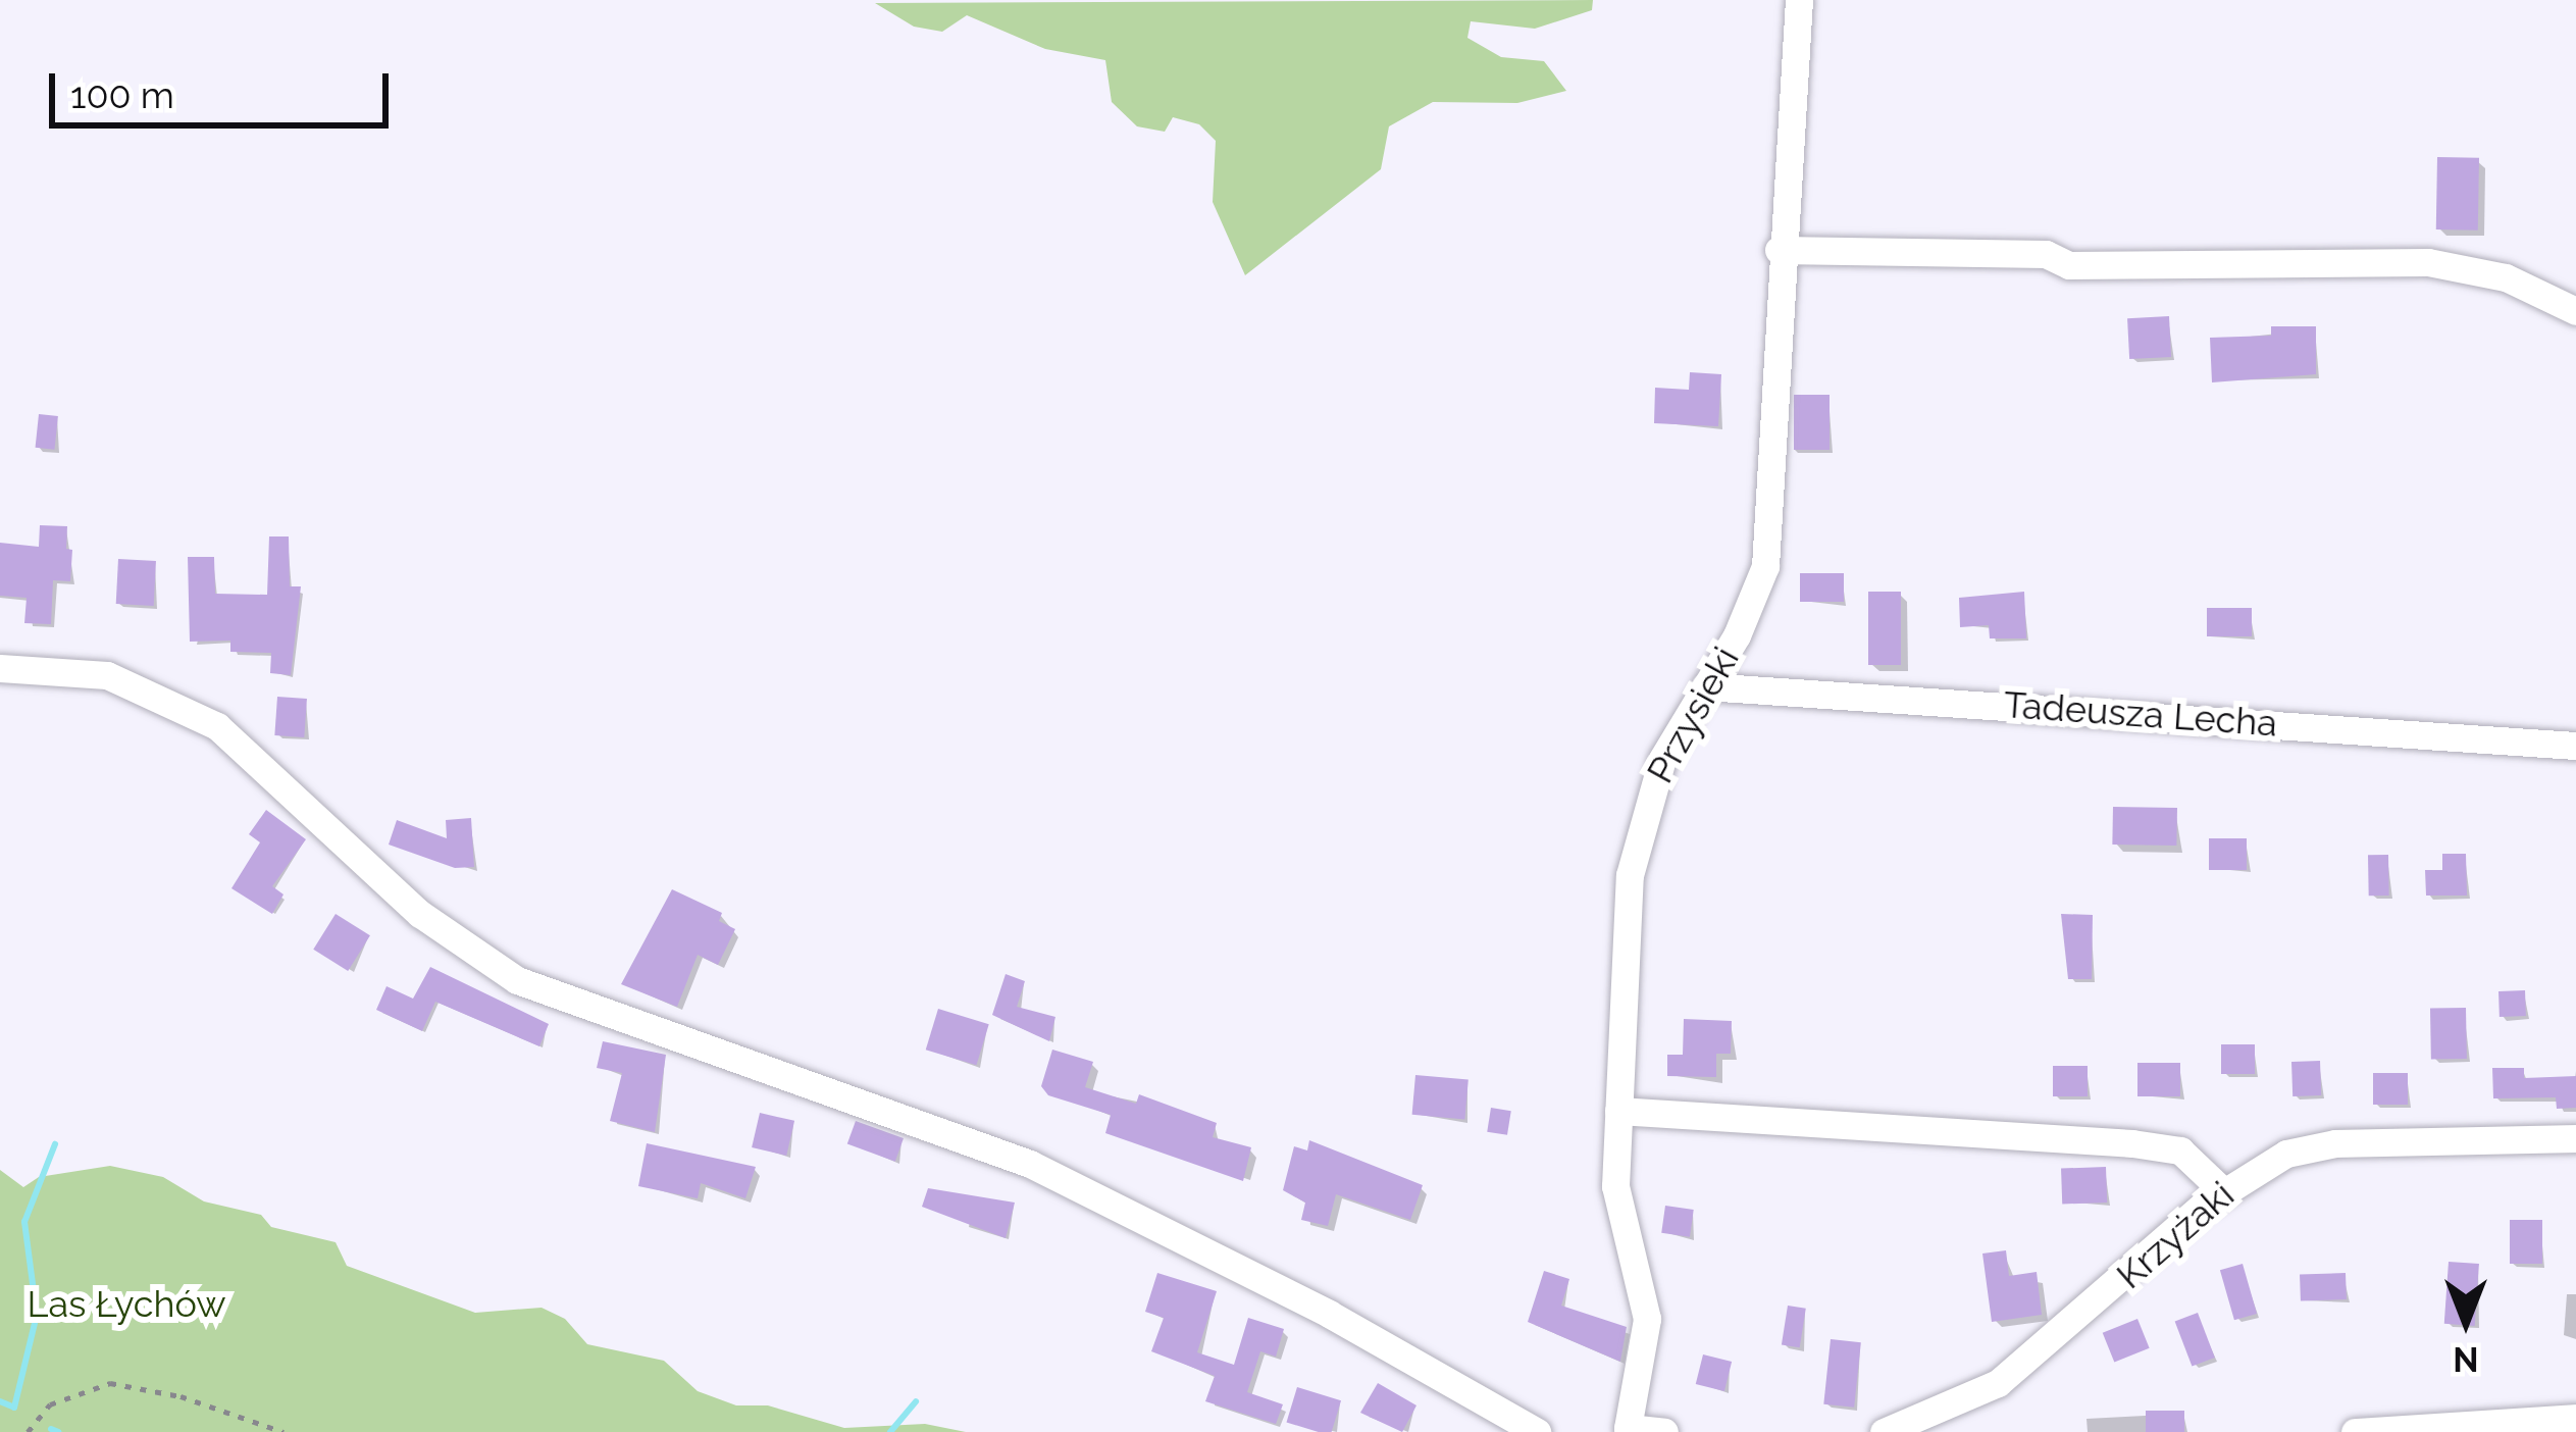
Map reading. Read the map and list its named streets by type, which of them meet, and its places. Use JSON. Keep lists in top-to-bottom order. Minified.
{"streets":{"street":["Tadeusza Lecha","Przysieki","Krzyżaki"]},"crossings":[["Tadeusza Lecha","Przysieki"]],"parks":["Las Łychów"],"scale_bar":"100 m","north":"bottom"}
